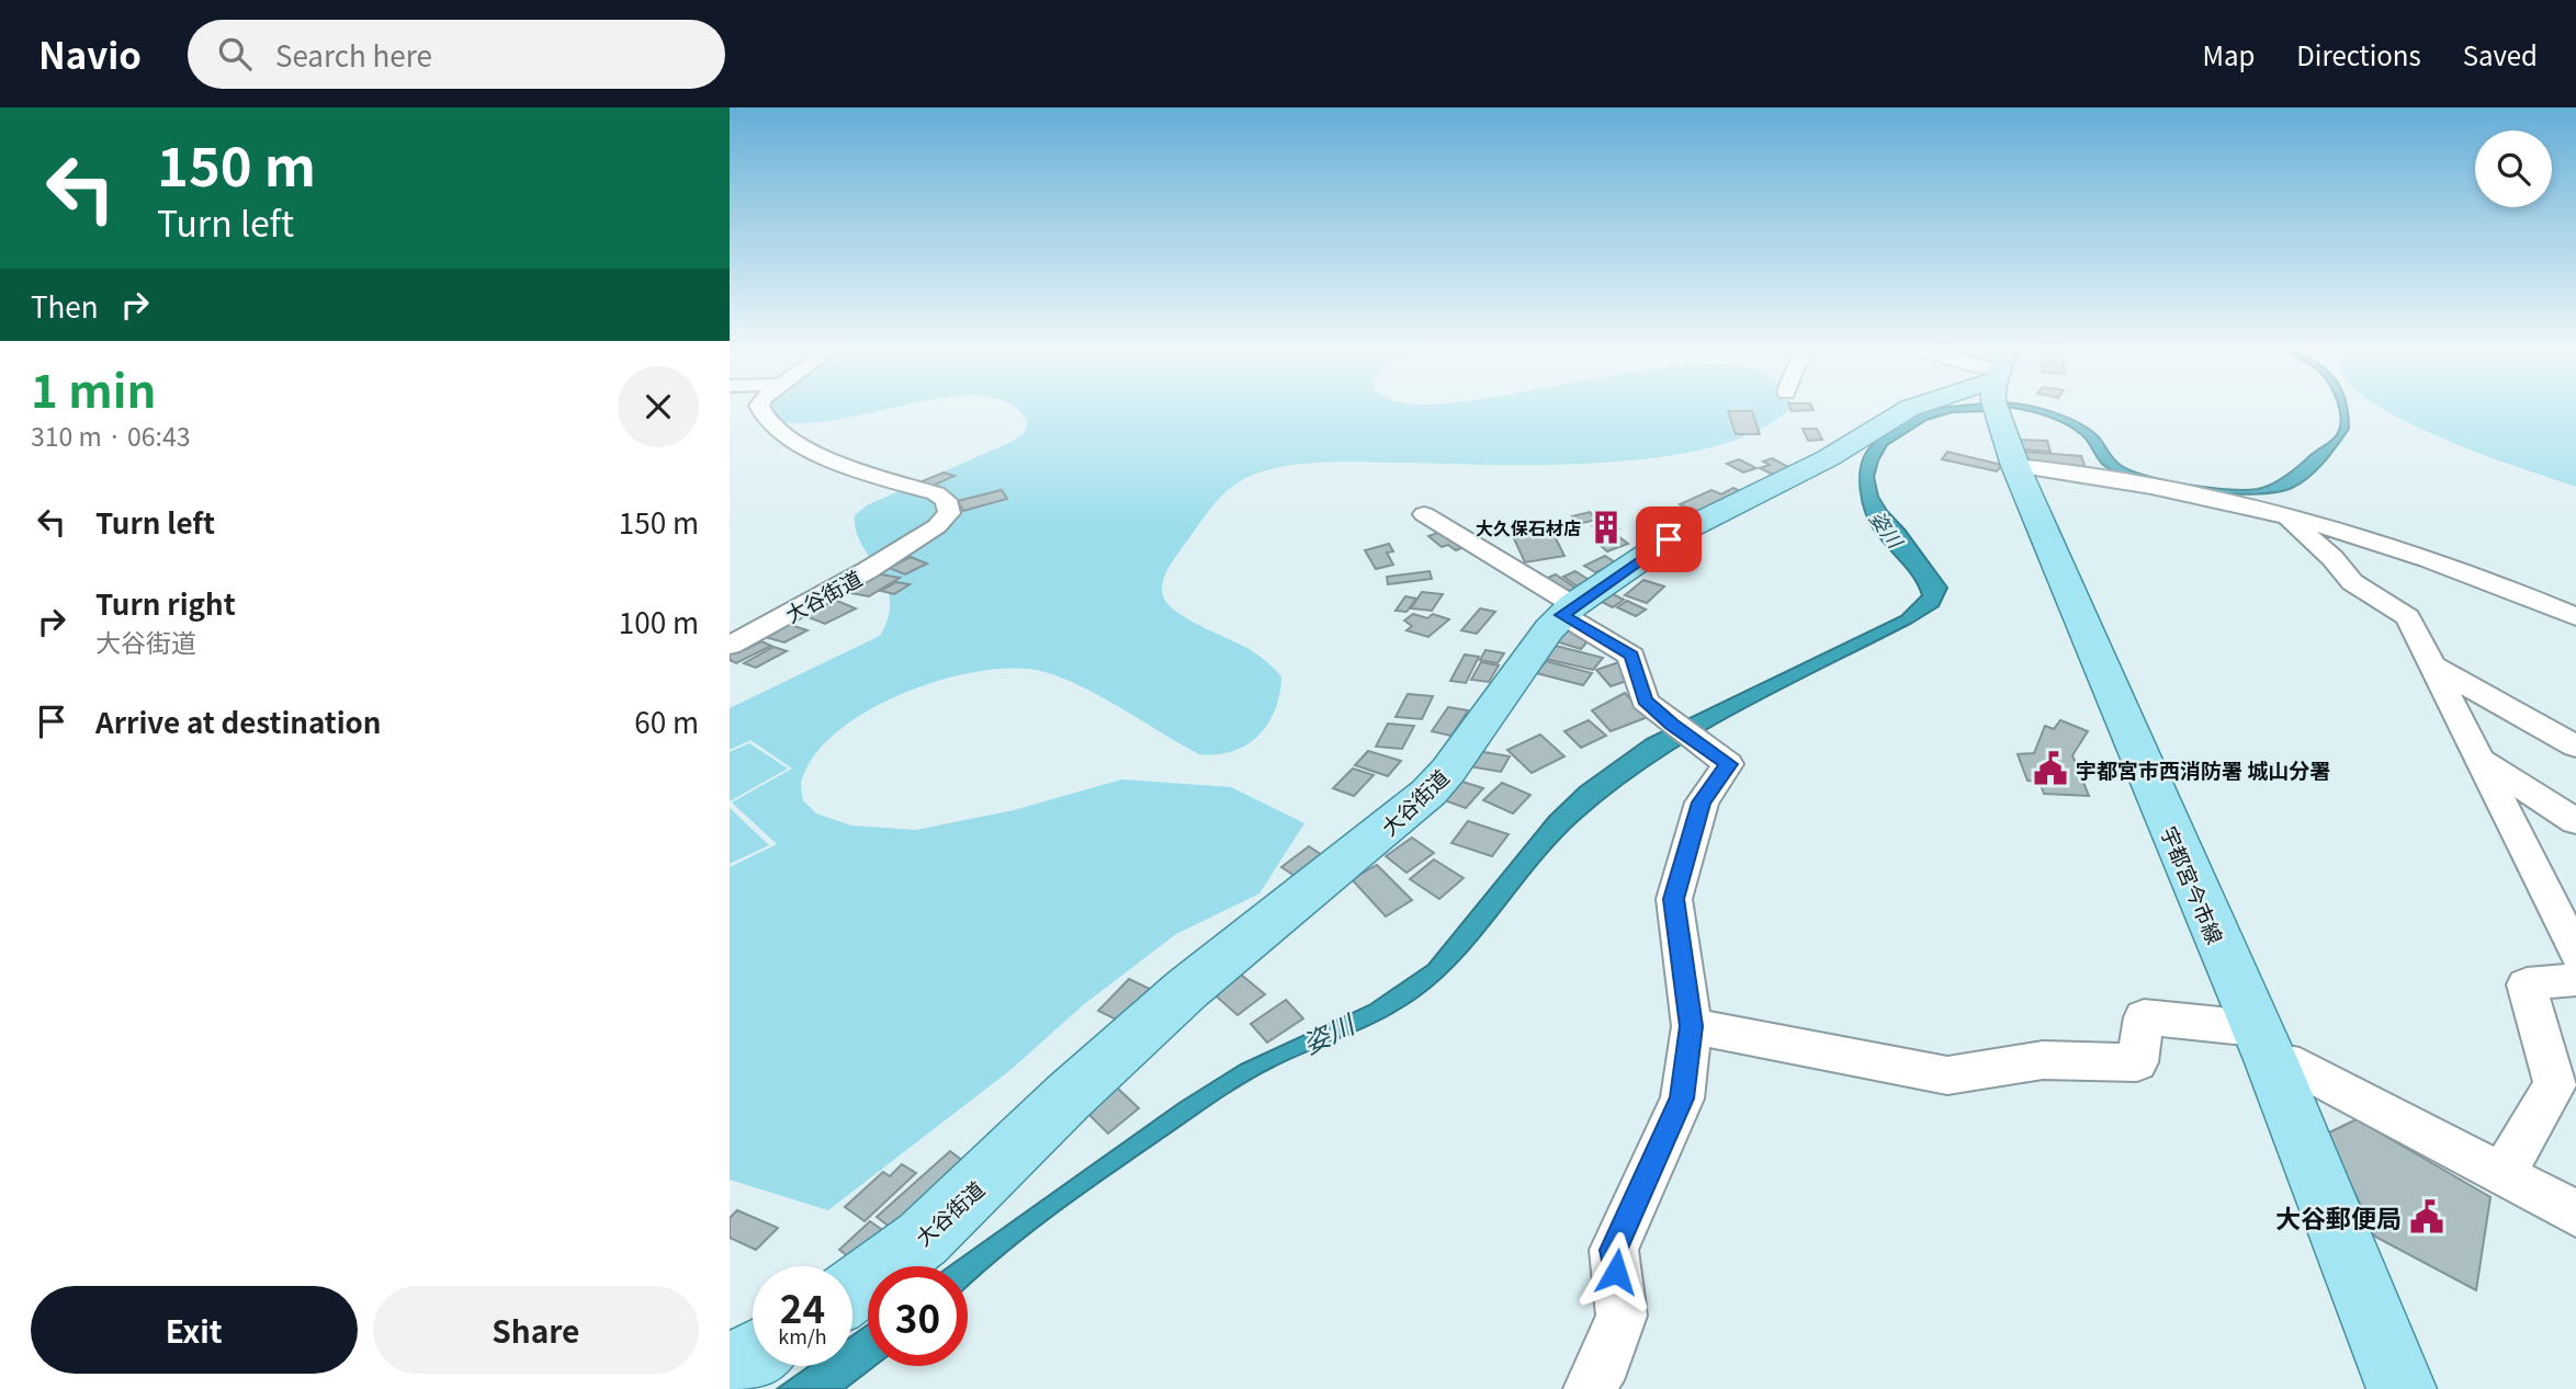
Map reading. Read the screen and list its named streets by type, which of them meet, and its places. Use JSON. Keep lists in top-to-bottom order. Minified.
{"streets":{"main road":["大谷街道","宇都宮今市線"]},"water":["姿川"],"places":{"building":["大久保石材店"],"public building":["宇都宮市西消防署 城山分署","大谷郵便局"]},"page":{"header":"Navio","search":"Search here","nav":["Map","Directions","Saved"],"turn":["150 m","Turn left"],"then":"Then","heading":["1 min","310 m · 06:43"],"list":[{"name":"Turn left","value":"150 m"},{"name":"Turn right","note":"大谷街道","value":"100 m"},{"name":"Arrive at destination","value":"60 m"}],"speed":"24 km/h","limit":"30","buttons":["Exit","Share"]}}
